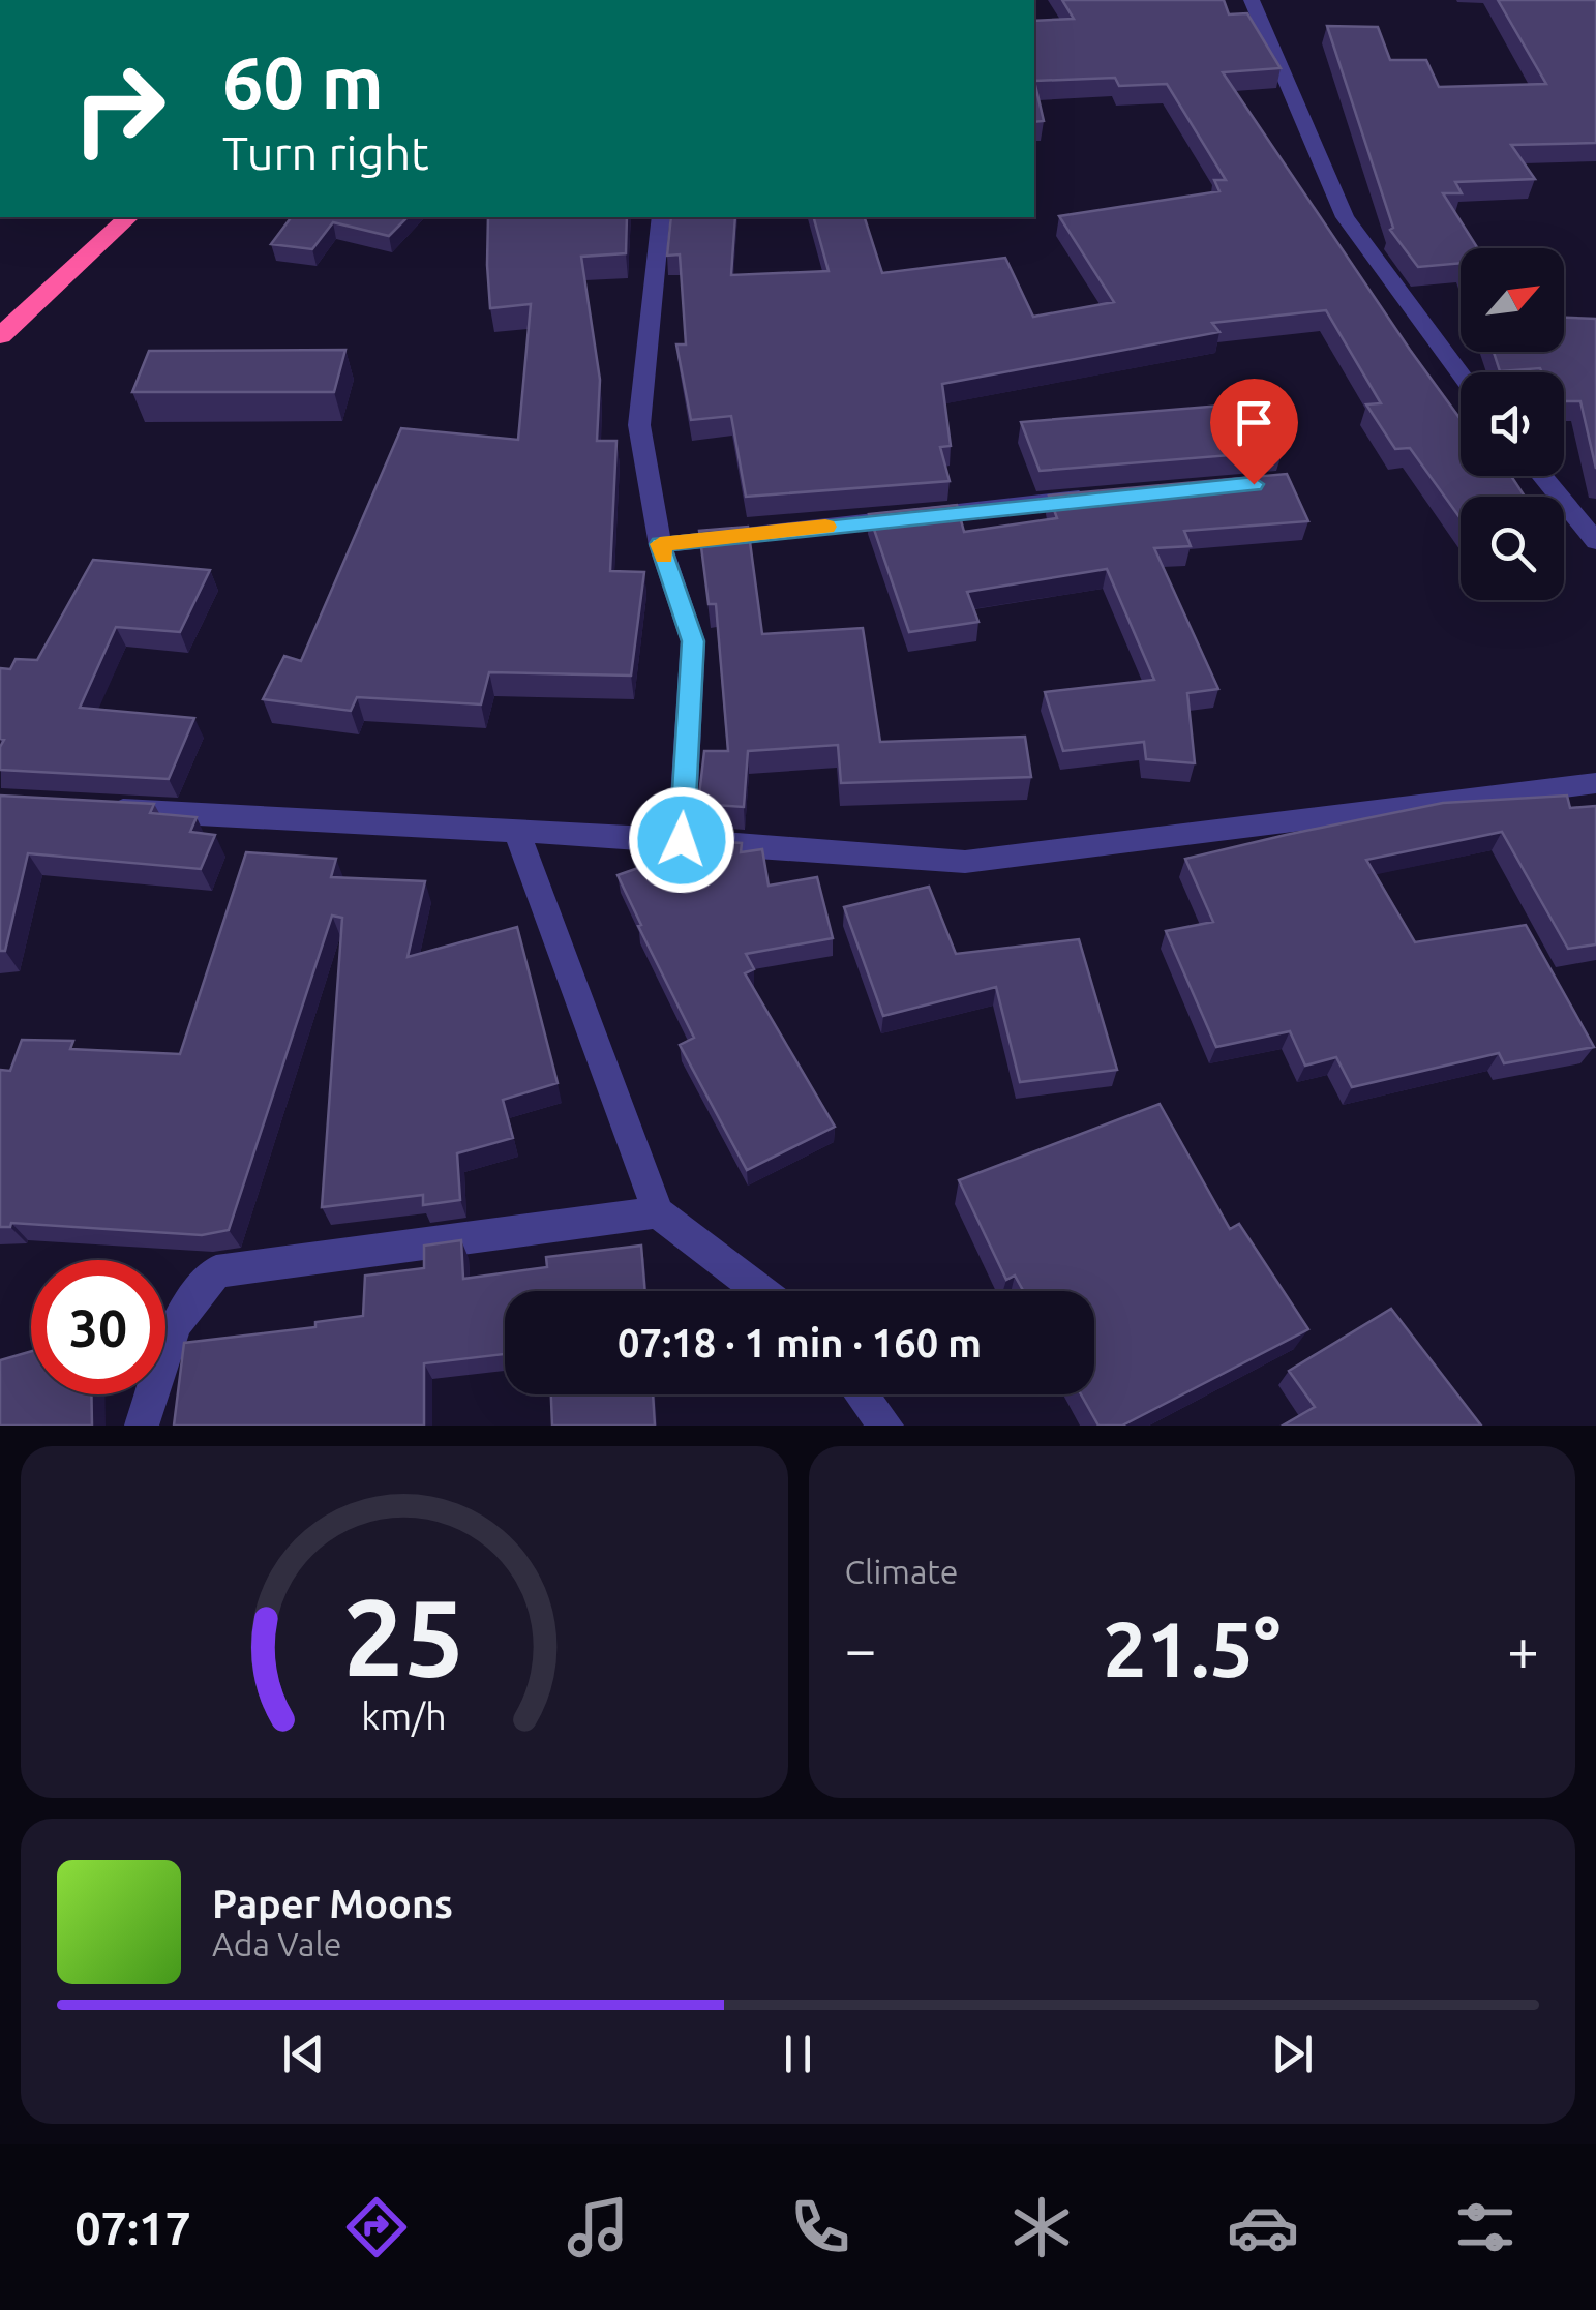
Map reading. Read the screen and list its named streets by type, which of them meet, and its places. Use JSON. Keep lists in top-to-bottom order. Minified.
{"north":"top right","page":{"turn":["60 m","Turn right"],"limit":"30","trip":"07:18 · 1 min · 160 m","tile":"Climate","heat":["−","21.5°","+"],"song":["Paper Moons","Ada Vale"],"tabs":"07:17","gauge":["25","km/h"]}}
